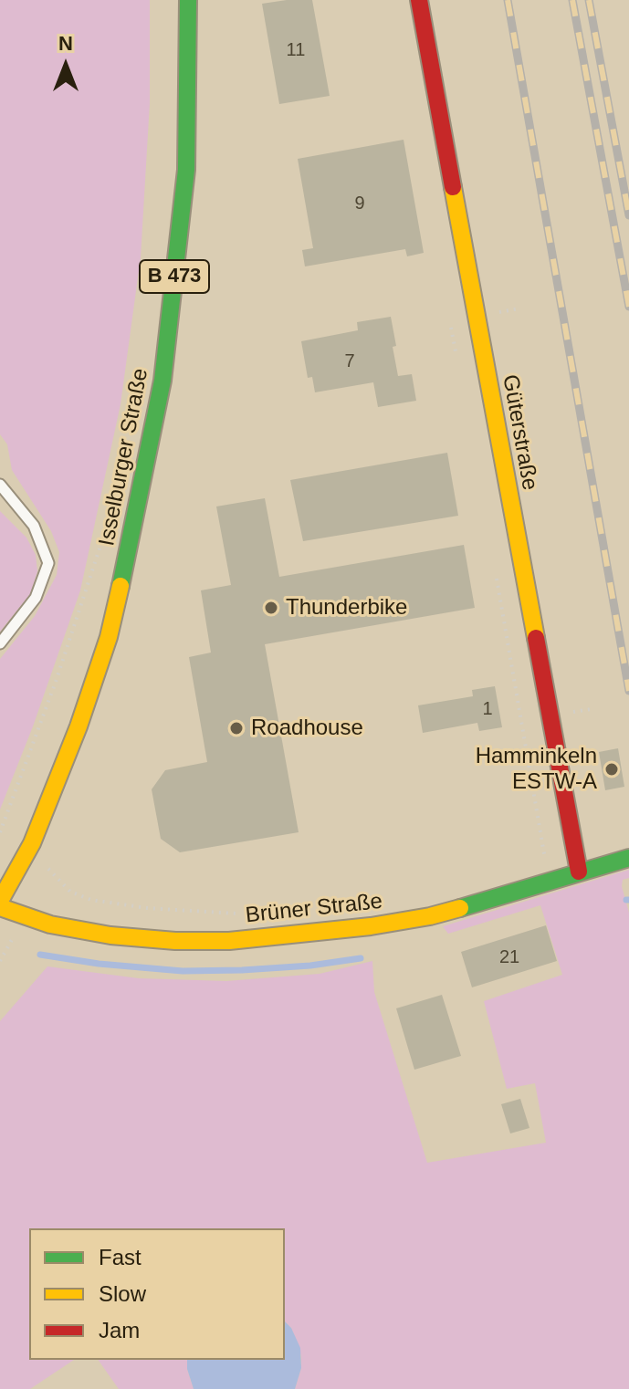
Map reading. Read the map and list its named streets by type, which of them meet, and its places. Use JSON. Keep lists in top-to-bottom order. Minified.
{"streets":{"main road":["B 473","Güterstraße","Isselburger Straße","Brüner Straße"]},"crossings":[["Güterstraße","Brüner Straße"]],"places":["Thunderbike","Roadhouse","Hamminkeln ESTW-A"],"house_numbers":["11","9","7","1","21"],"legend":["Fast","Slow","Jam"],"north":"top"}
